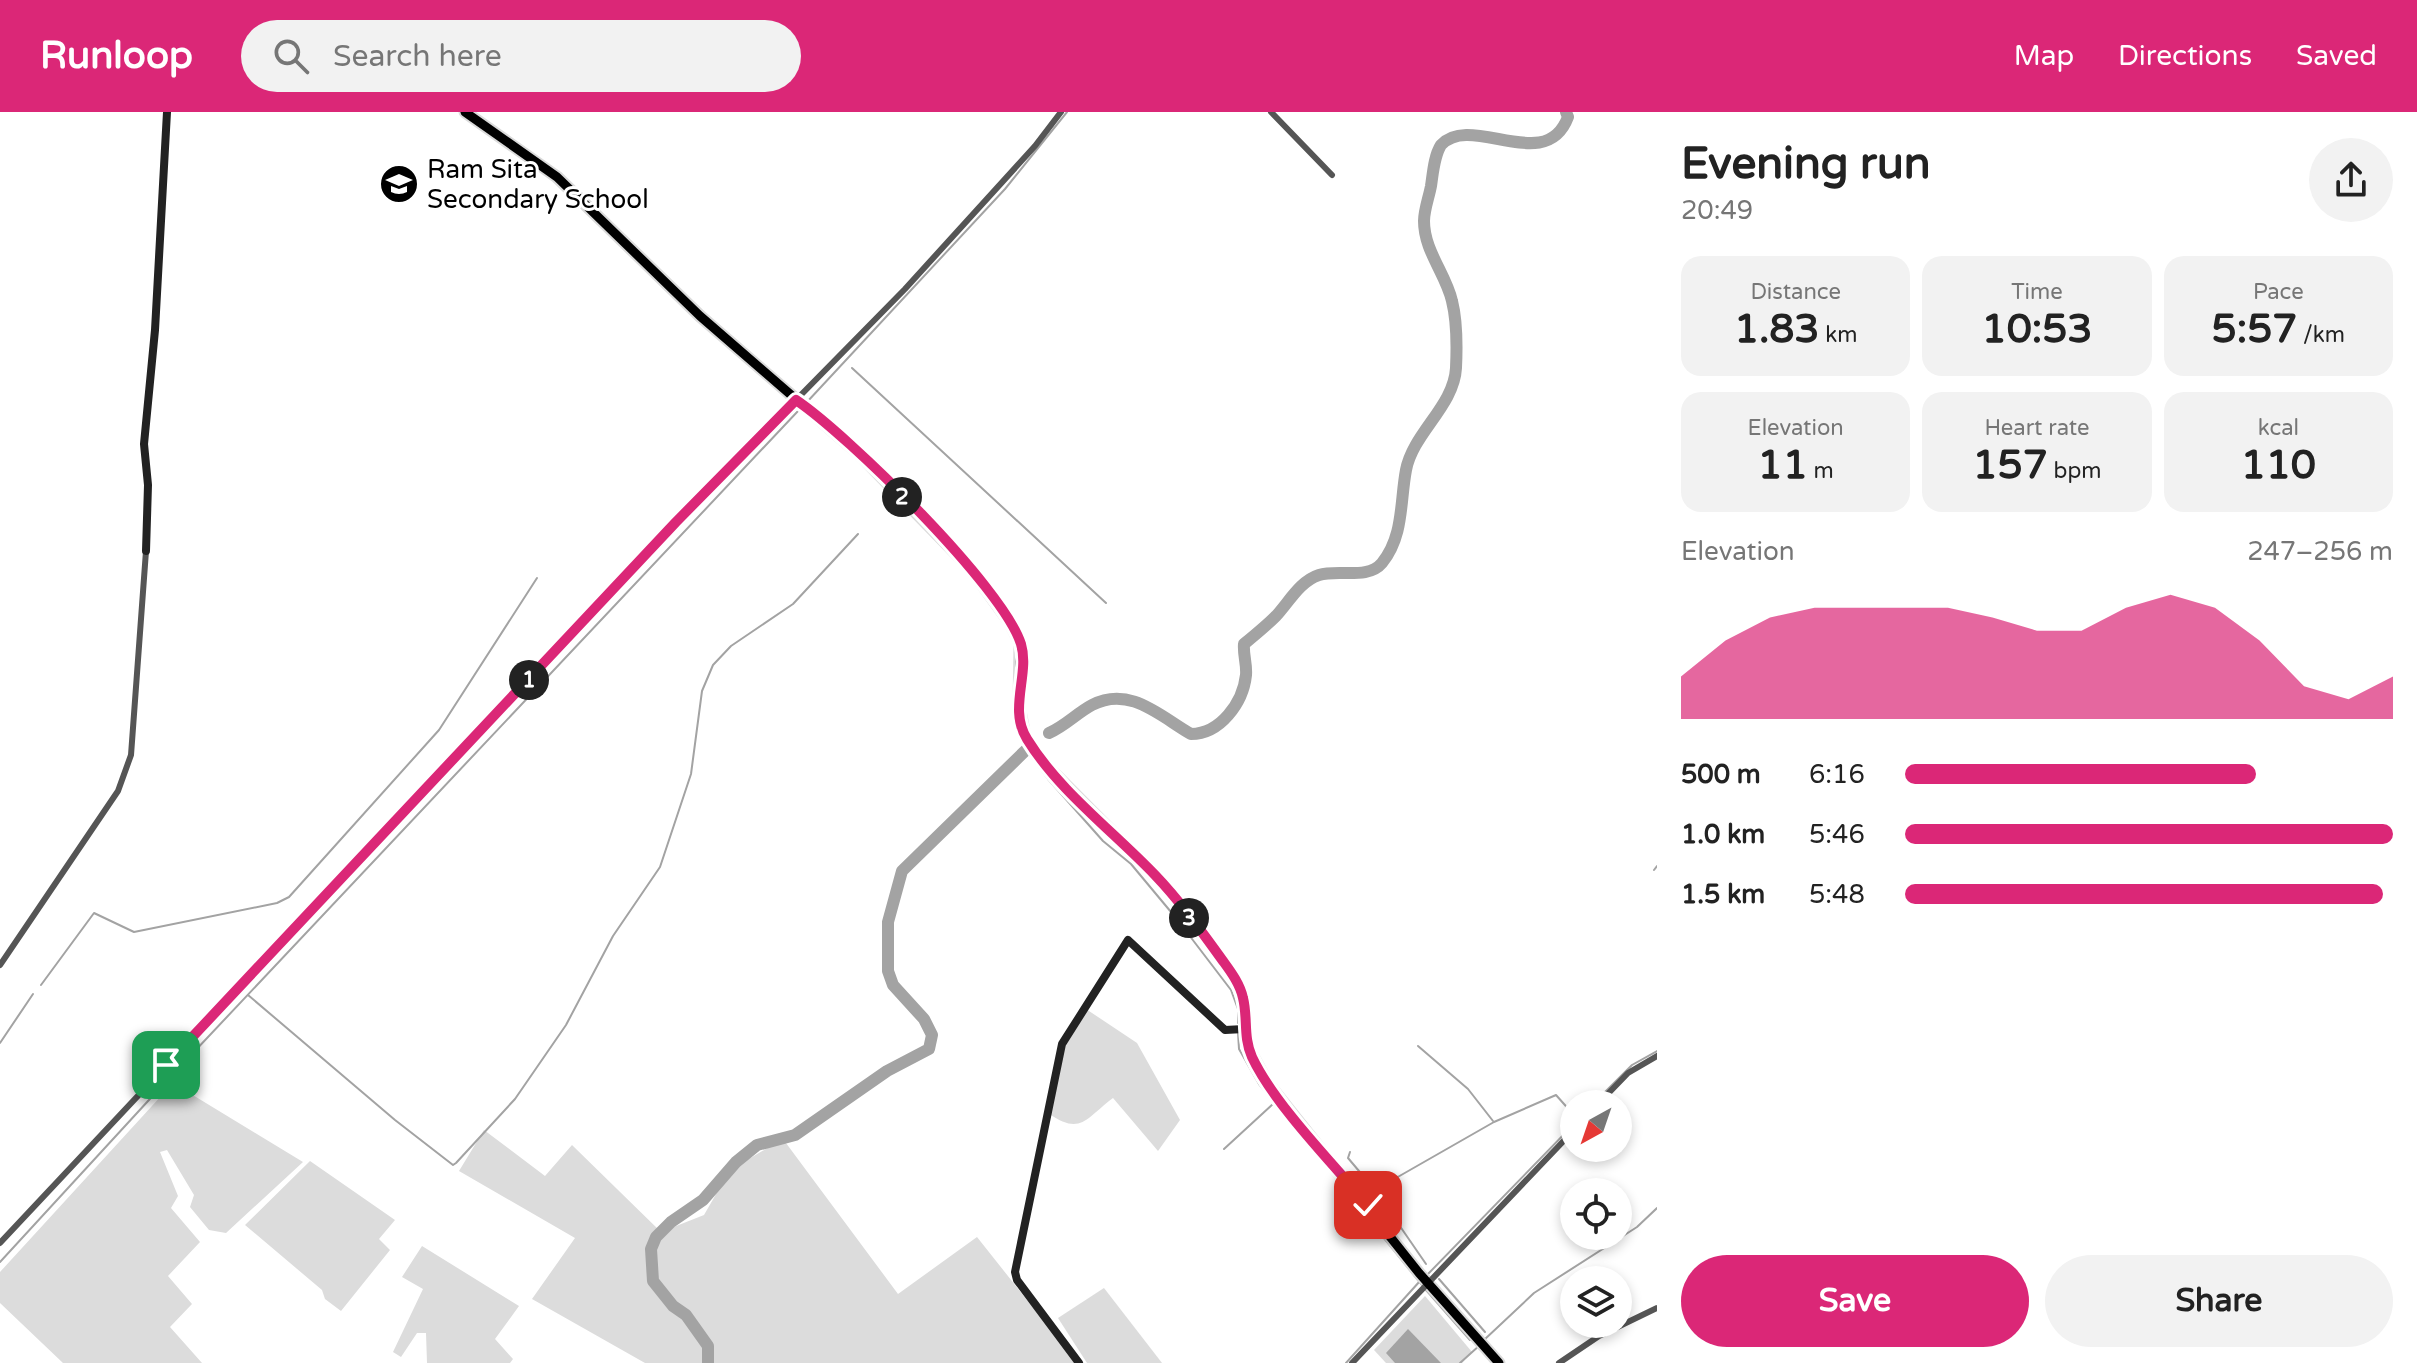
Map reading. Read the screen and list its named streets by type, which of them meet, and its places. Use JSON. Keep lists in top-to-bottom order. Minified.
{"places":{"school or university":["Ram Sita Secondary School"]},"north":"bottom left","page":{"header":"Runloop","search":"Search here","nav":["Map","Directions","Saved"],"heading":["Evening run","20:49"],"stats":[["Distance","1.83 km"],["Time","10:53"],["Pace","5:57 /km"],["Elevation","11 m"],["Heart rate","157 bpm"],["kcal","110"]],"pins":["2","1","3"],"chart":["Elevation","247–256 m"],"list":[{"name":"500 m","note":"6:16"},{"name":"1.0 km","note":"5:46"},{"name":"1.5 km","note":"5:48"}],"buttons":["Save","Share"]}}
